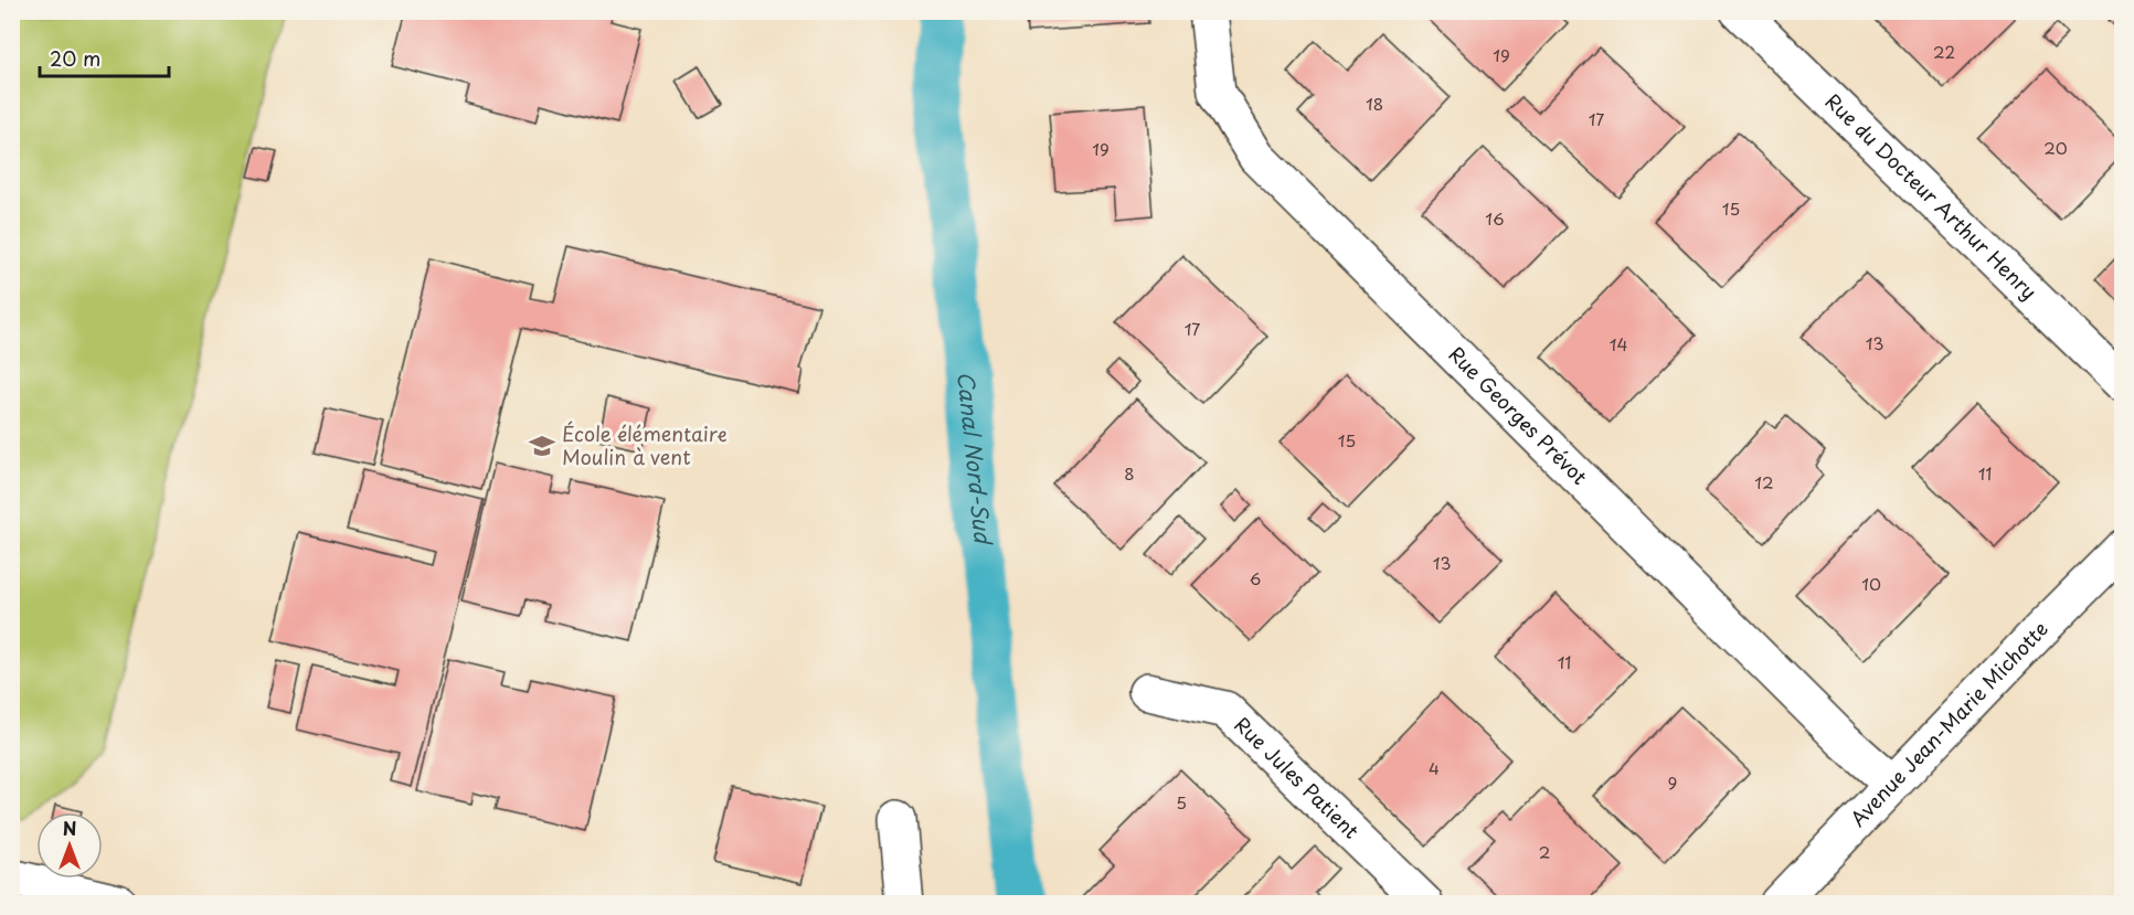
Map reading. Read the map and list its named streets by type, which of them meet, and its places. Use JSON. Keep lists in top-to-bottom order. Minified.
{"streets":{"street":["Rue du Docteur Arthur Henry","Rue Georges Prévot","Avenue Jean-Marie Michotte","Rue Jules Patient"]},"crossings":[["Rue Georges Prévot","Avenue Jean-Marie Michotte"]],"water":["Canal Nord-Sud"],"places":{"school or university":["École élémentaire Moulin à vent"]},"house_numbers":["22","19","18","17","20","19","15","16","17","13","14","15","8","11","12","13","6","10","11","4","9","5","2"],"scale_bar":"20 m","north":"top"}
